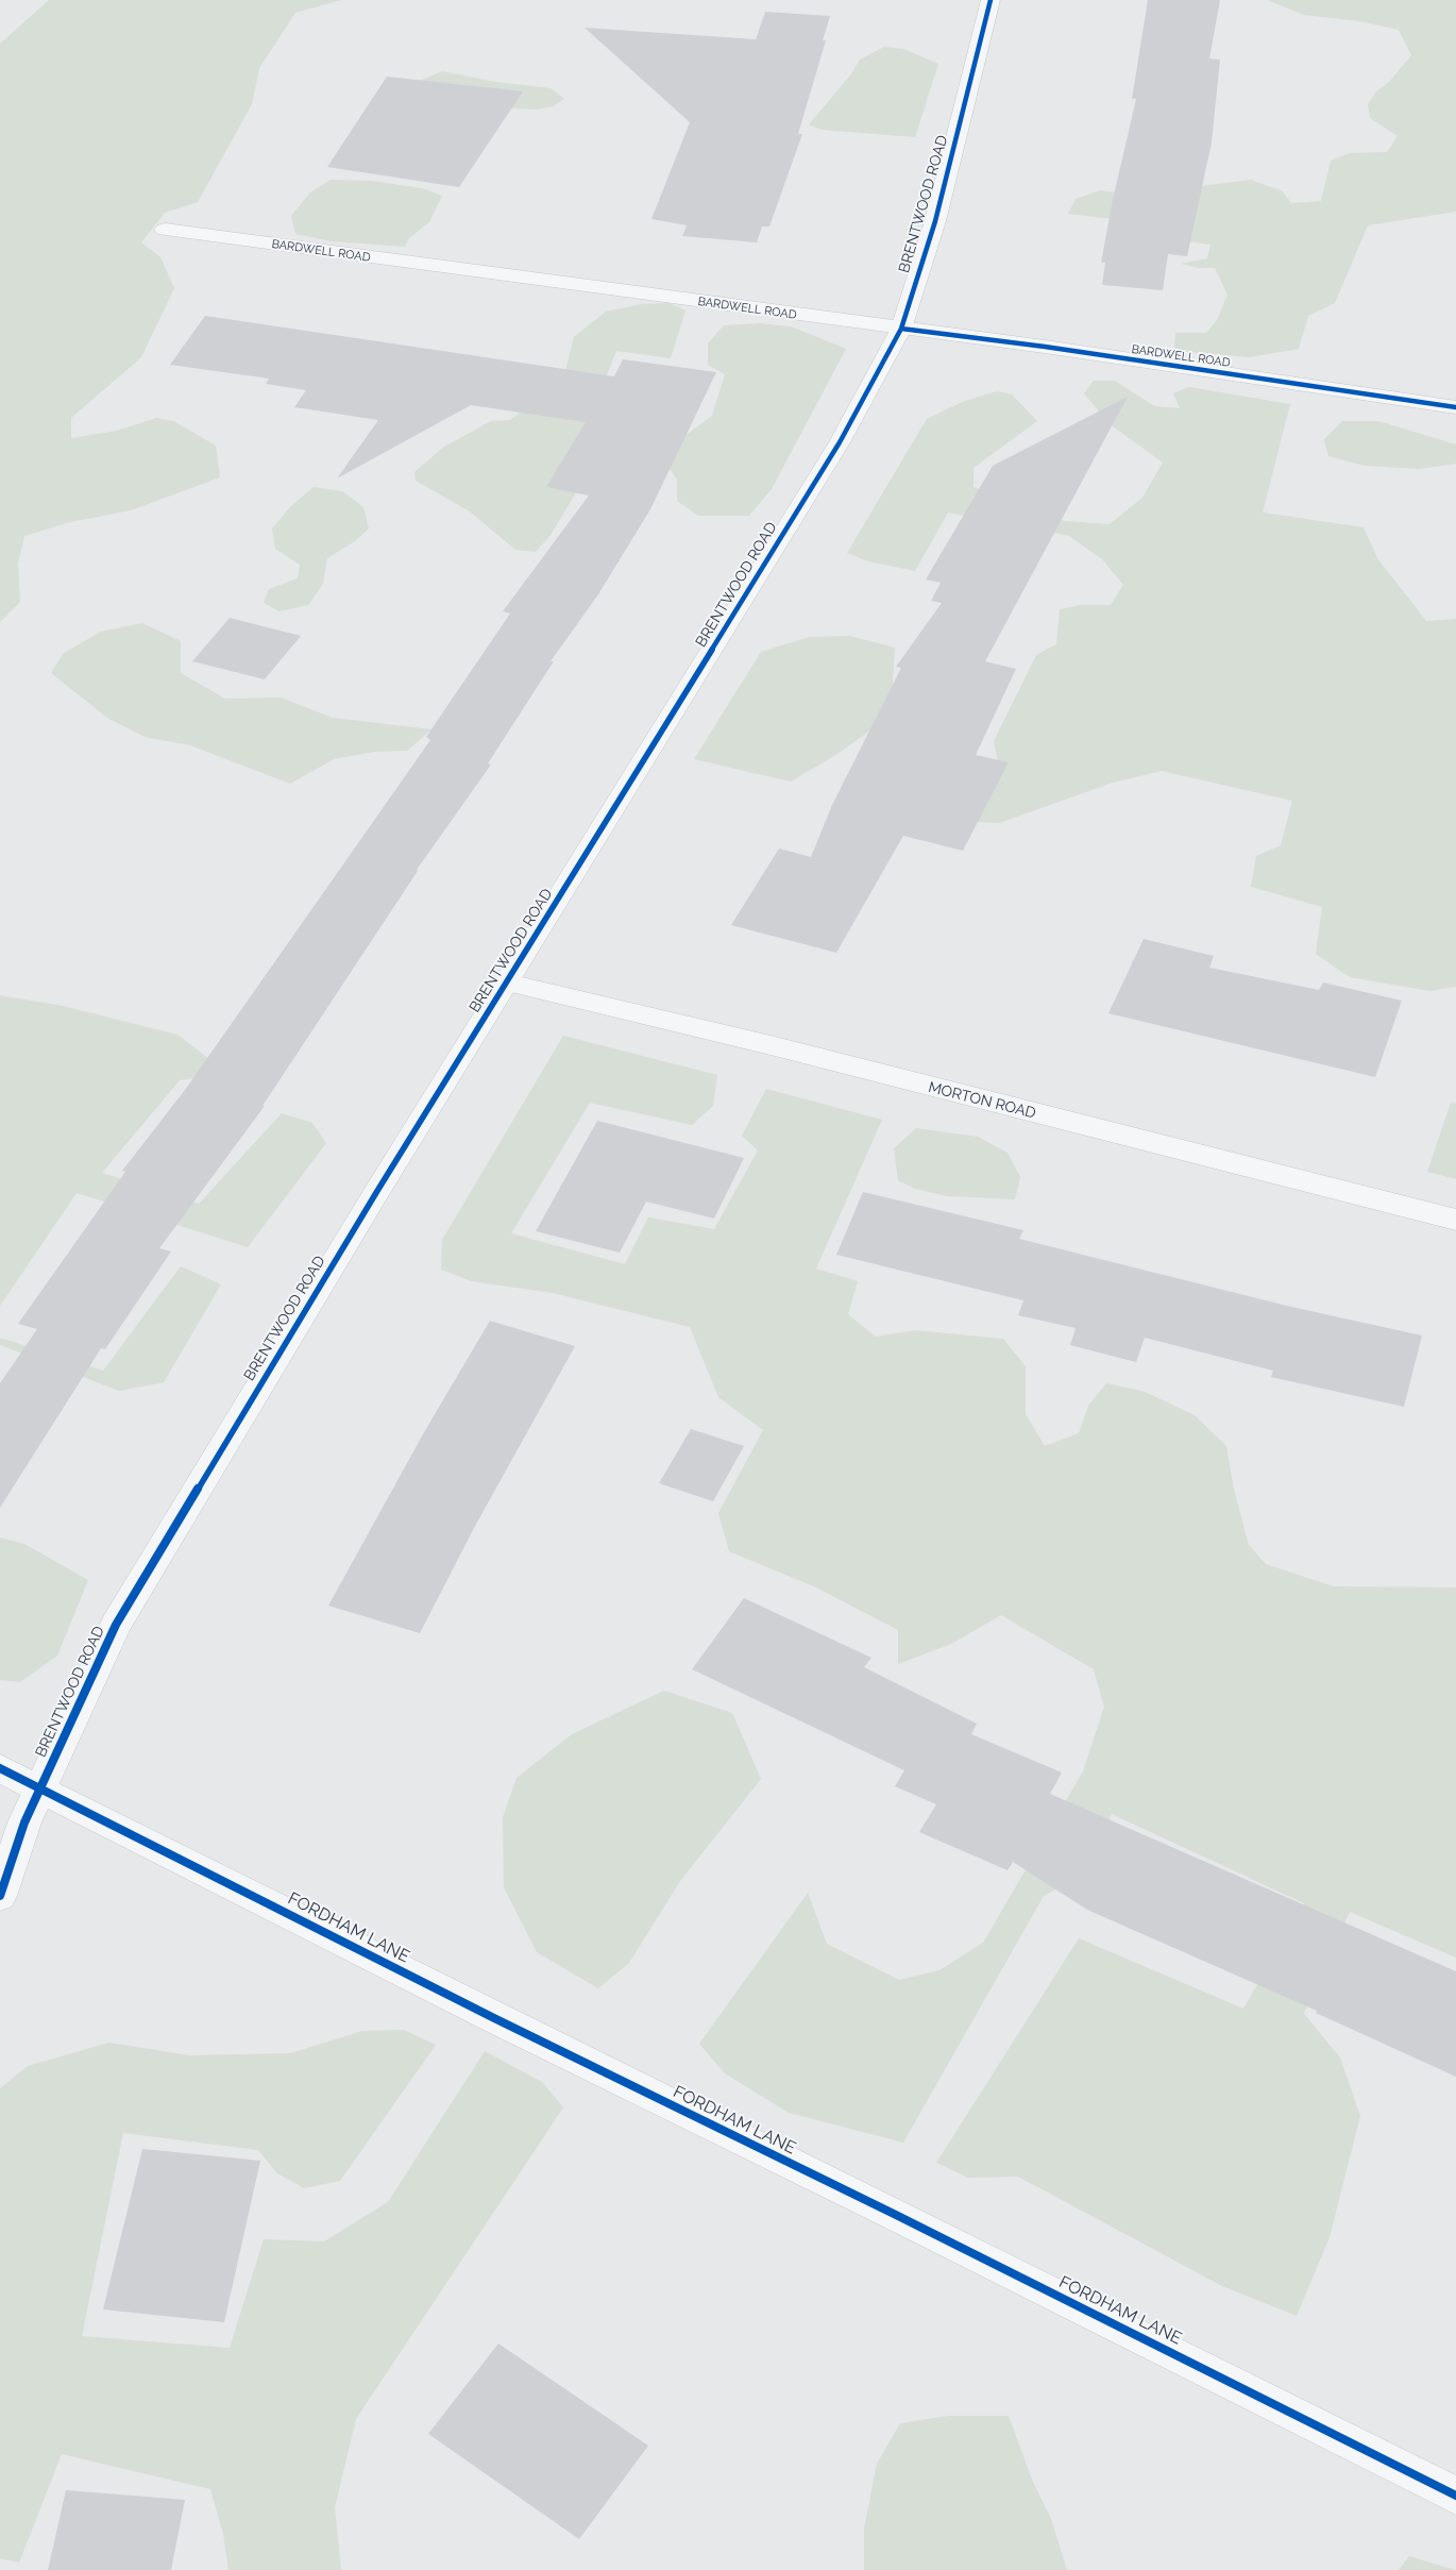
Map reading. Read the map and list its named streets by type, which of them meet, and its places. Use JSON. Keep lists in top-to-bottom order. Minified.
{"streets":{"street":["BRENTWOOD ROAD","BARDWELL ROAD","MORTON ROAD","FORDHAM LANE"]},"crossings":[["BRENTWOOD ROAD","BARDWELL ROAD"],["BRENTWOOD ROAD","MORTON ROAD"],["BRENTWOOD ROAD","FORDHAM LANE"]]}
